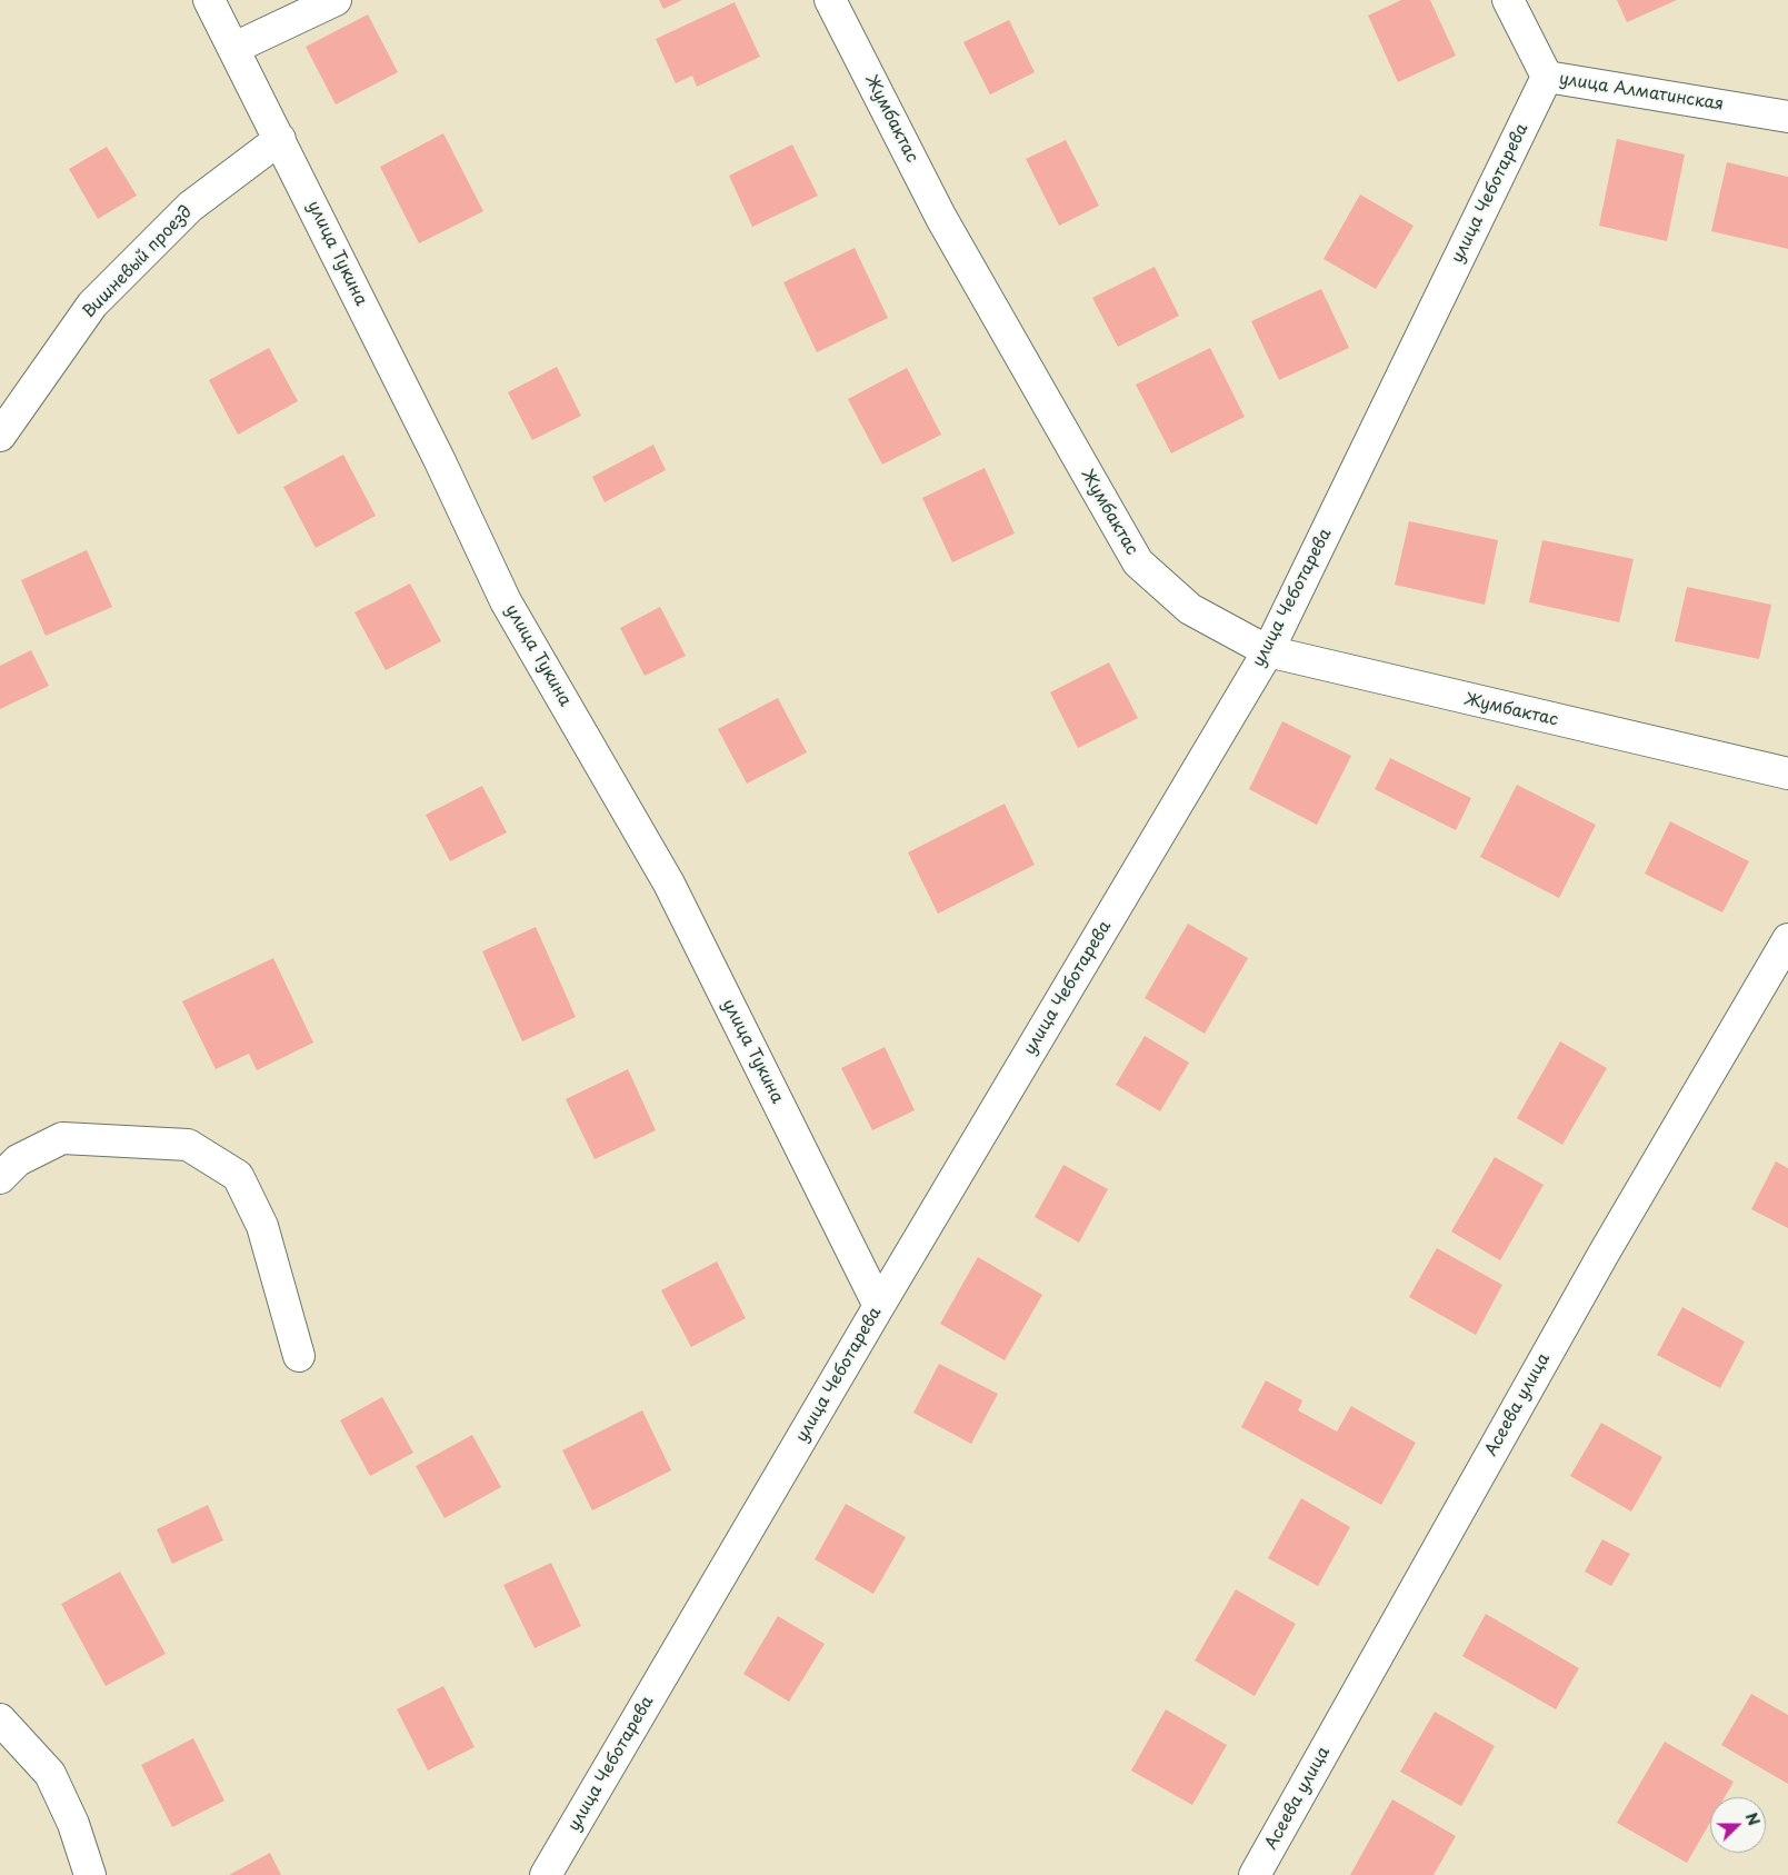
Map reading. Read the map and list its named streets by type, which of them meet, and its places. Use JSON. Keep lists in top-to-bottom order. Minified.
{"streets":{"street":["улица Алматинская","Жумбактас","улица Чеботарева","улица Тукина","Вишневый проезд","Асеева улица"]},"crossings":[["улица Алматинская","улица Чеботарева"],["Жумбактас","улица Чеботарева"],["улица Чеботарева","улица Тукина"],["улица Тукина","Вишневый проезд"]],"north":"right"}
